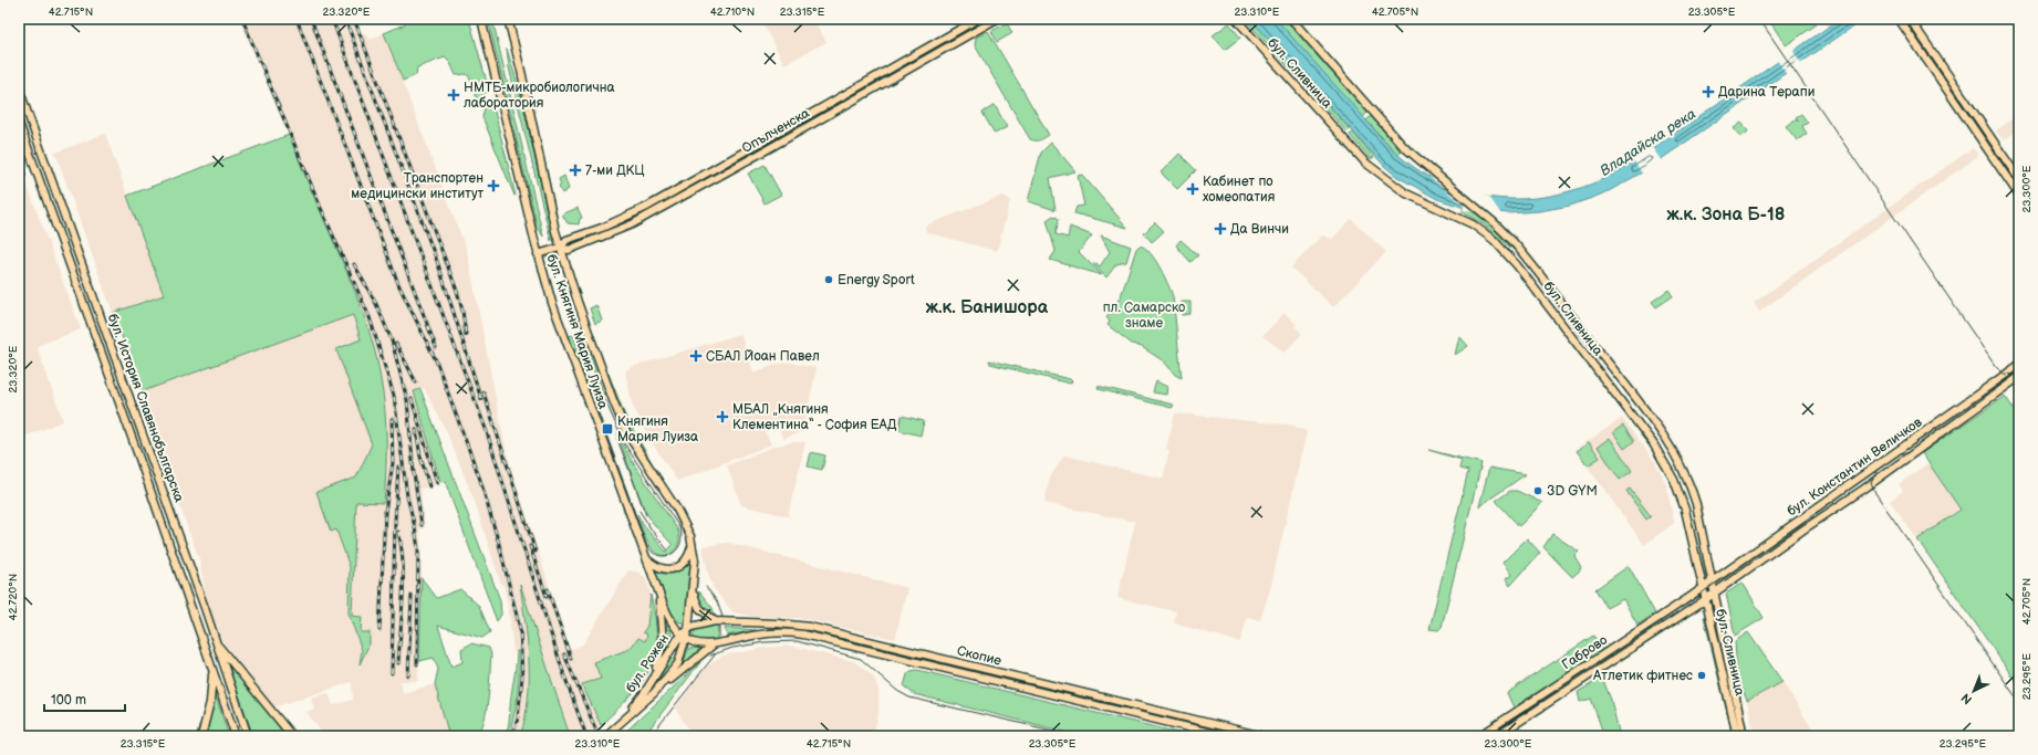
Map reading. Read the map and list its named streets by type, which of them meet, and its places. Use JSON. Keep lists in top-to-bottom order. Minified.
{"streets":{"main road":["бул. Сливница","Опълченска","бул. Княгиня Мария Луиза","бул. История Славянобългарска","бул. Константин Величков","Габрово","Скопие","бул. Рожен"]},"crossings":[["бул. Сливница","бул. Константин Величков"],["бул. Сливница","Габрово"],["Опълченска","бул. Княгиня Мария Луиза"],["бул. Княгиня Мария Луиза","Скопие"],["бул. Княгиня Мария Луиза","бул. Рожен"],["бул. Константин Величков","Габрово"],["Скопие","бул. Рожен"]],"districts":["ж.к. Зона Б-18","ж.к. Банишора"],"water":["Владайска река"],"parks":["пл. Самарско знаме"],"places":{"health":["Дарина Терапи","НМТБ-микробиологична лаборатория","7-ми ДКЦ","Транспортен медицински институт","Кабинет по хомеопатия","Да Винчи","СБАЛ Йоан Павел","МБАЛ „Княгиня Клементина“ - София ЕАД"],"other":["Energy Sport","3D GYM","Атлетик фитнес"],"transit":["Княгиня Мария Луиза"]},"scale_bar":"100 m","north":"bottom left","coordinates":["42.715°N","23.320°E","42.710°N","23.315°E","23.310°E","42.705°N","23.305°E","23.300°E","42.720°N","23.295°E"]}
